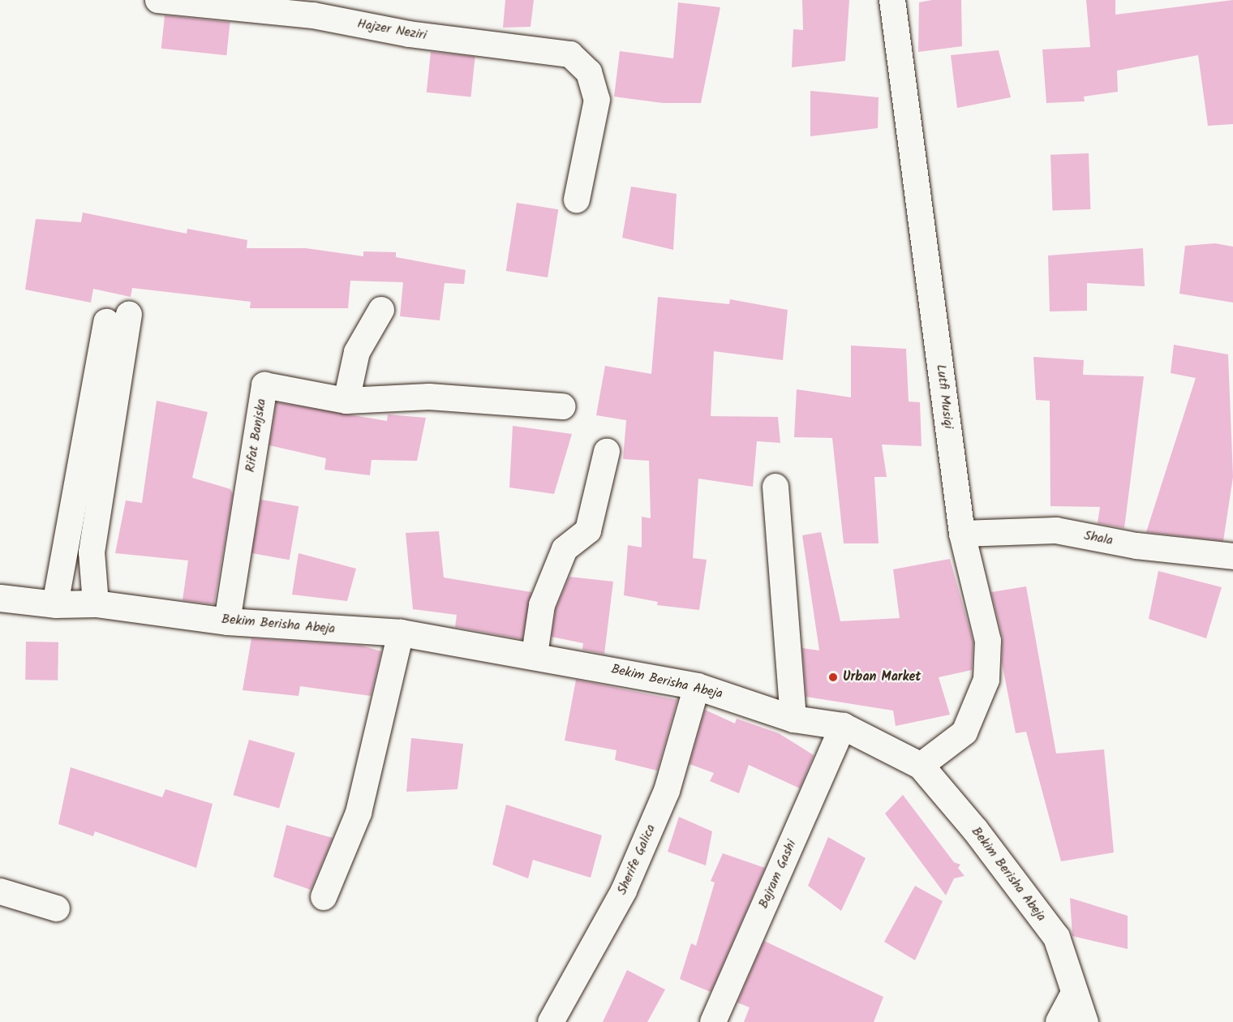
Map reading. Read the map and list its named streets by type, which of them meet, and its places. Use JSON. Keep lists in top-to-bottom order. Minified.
{"streets":{"street":["Hajzer Neziri","Lutfi Musiqi","Rifat Banjska","Shala","Bekim Berisha Abeja","Sherife Galica","Bajram Gashi"]},"crossings":[["Lutfi Musiqi","Shala"],["Lutfi Musiqi","Bekim Berisha Abeja"],["Rifat Banjska","Bekim Berisha Abeja"],["Bekim Berisha Abeja","Sherife Galica"],["Bekim Berisha Abeja","Bajram Gashi"]],"places":["Urban Market"]}
